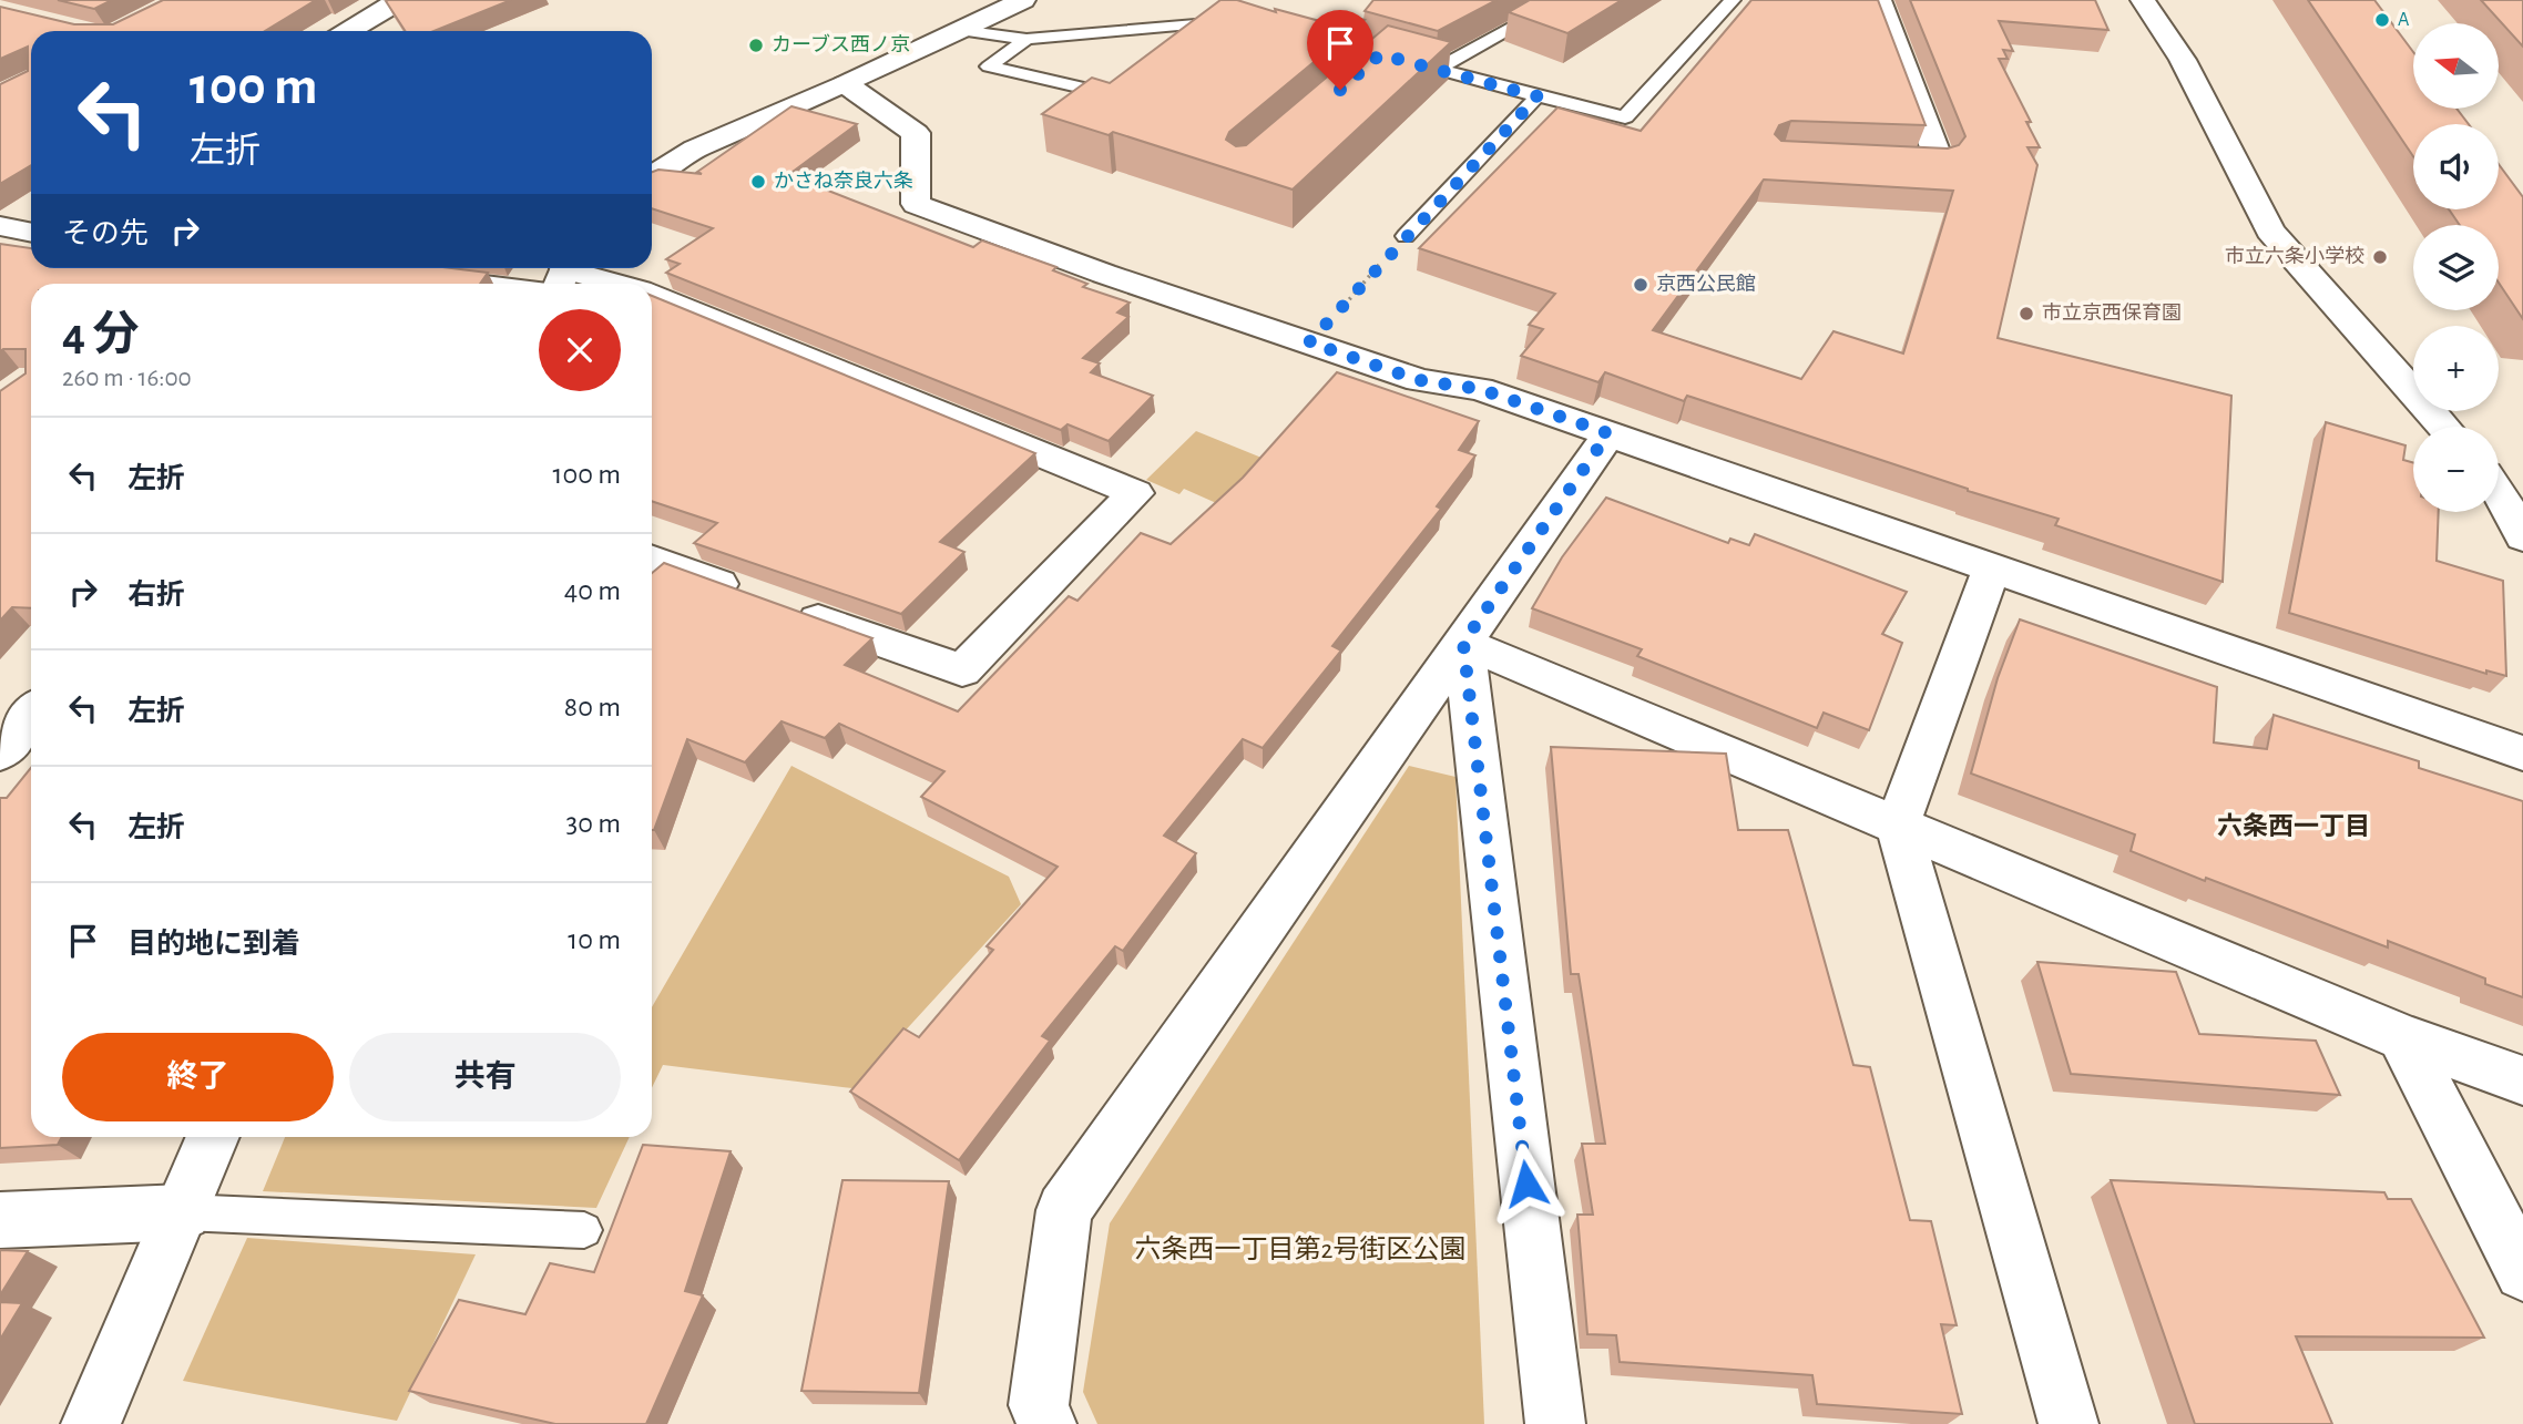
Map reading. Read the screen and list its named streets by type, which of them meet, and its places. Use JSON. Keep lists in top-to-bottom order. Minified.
{"districts":["六条西一丁目"],"parks":["六条西一丁目第2号街区公園"],"places":["A","カーブス西ノ京","かさね奈良六条","市立六条小学校","京西公民館","市立京西保育園"],"north":"left","page":{"map_buttons":["+","−"],"turn":["100 m","左折"],"then":"その先","heading":["4 分","260 m · 16:00"],"list":[{"name":"左折","value":"100 m"},{"name":"右折","value":"40 m"},{"name":"左折","value":"80 m"},{"name":"左折","value":"30 m"},{"name":"目的地に到着","value":"10 m"}],"buttons":["終了","共有"]}}
